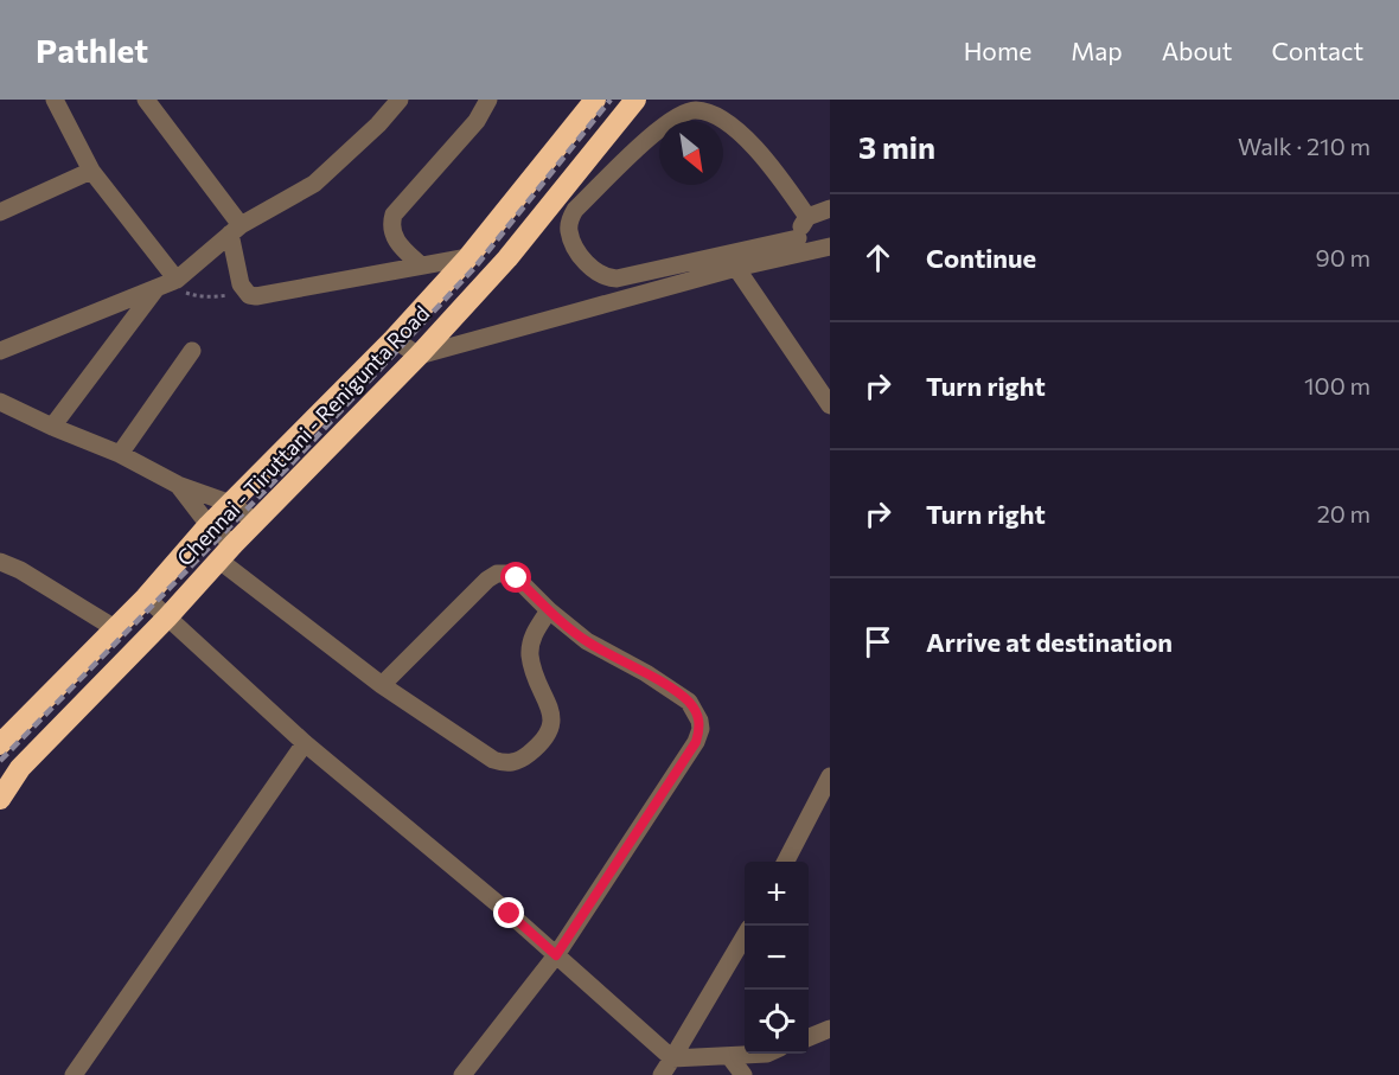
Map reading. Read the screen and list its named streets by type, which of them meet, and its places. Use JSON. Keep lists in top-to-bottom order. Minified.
{"streets":{"highway":["Chennai - Tiruttani - Renigunta Road"]},"north":"bottom right","page":{"header":"Pathlet","nav":["Home","Map","About","Contact"],"heading":["3 min","Walk · 210 m"],"list":[["Continue","90 m"],["Turn right","100 m"],["Turn right","20 m"],"Arrive at destination"],"map_buttons":["+","−"]}}
